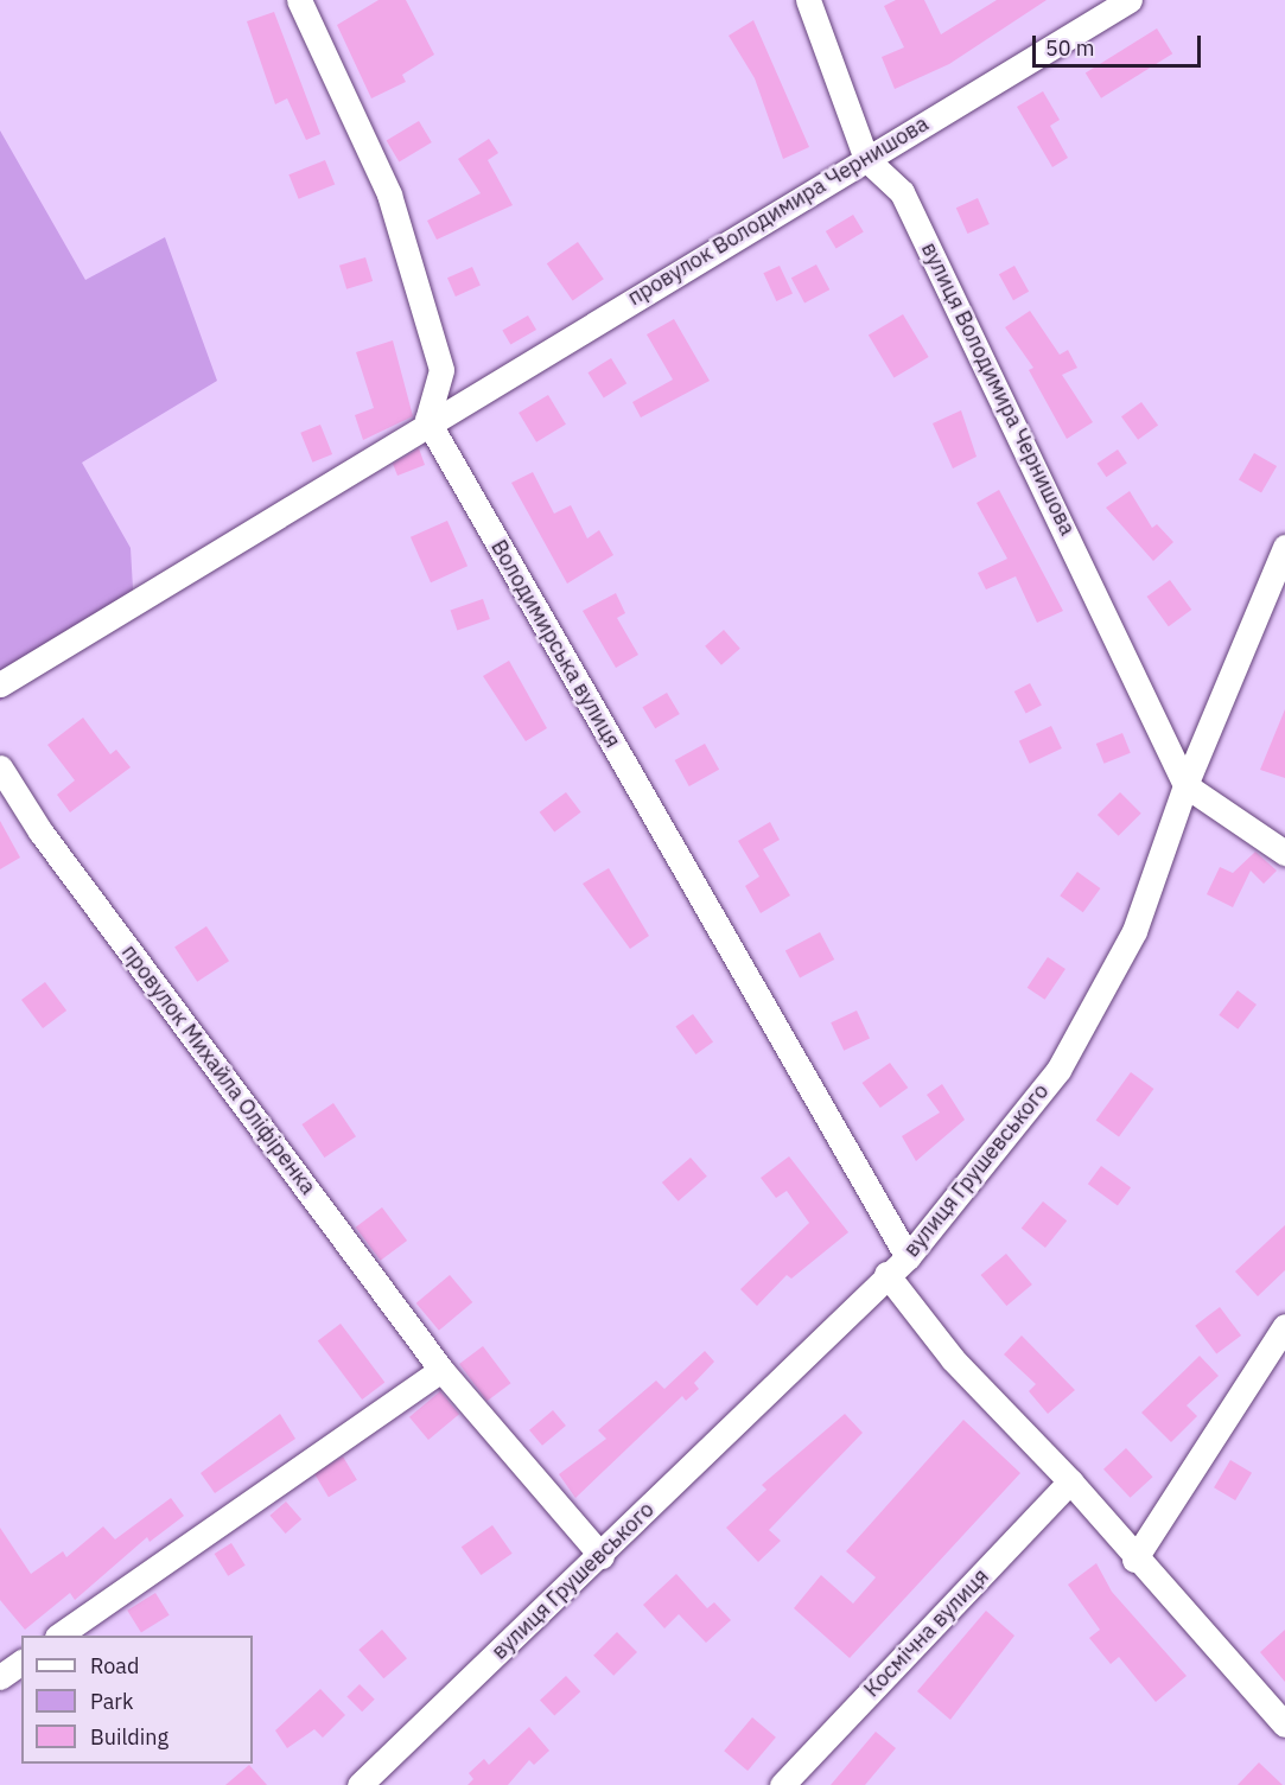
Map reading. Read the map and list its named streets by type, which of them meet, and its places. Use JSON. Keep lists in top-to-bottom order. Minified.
{"streets":{"street":["провулок Володимира Чернишова","вулиця Володимира Чернишова","Володимирська вулиця","провулок Михайла Оліфіренка","вулиця Грушевського","Космічна вулиця"]},"crossings":[["провулок Володимира Чернишова","вулиця Володимира Чернишова"],["провулок Володимира Чернишова","Володимирська вулиця"],["вулиця Володимира Чернишова","вулиця Грушевського"],["Володимирська вулиця","вулиця Грушевського"],["провулок Михайла Оліфіренка","вулиця Грушевського"]],"legend":["Road","Park","Building"],"scale_bar":"50 m"}
